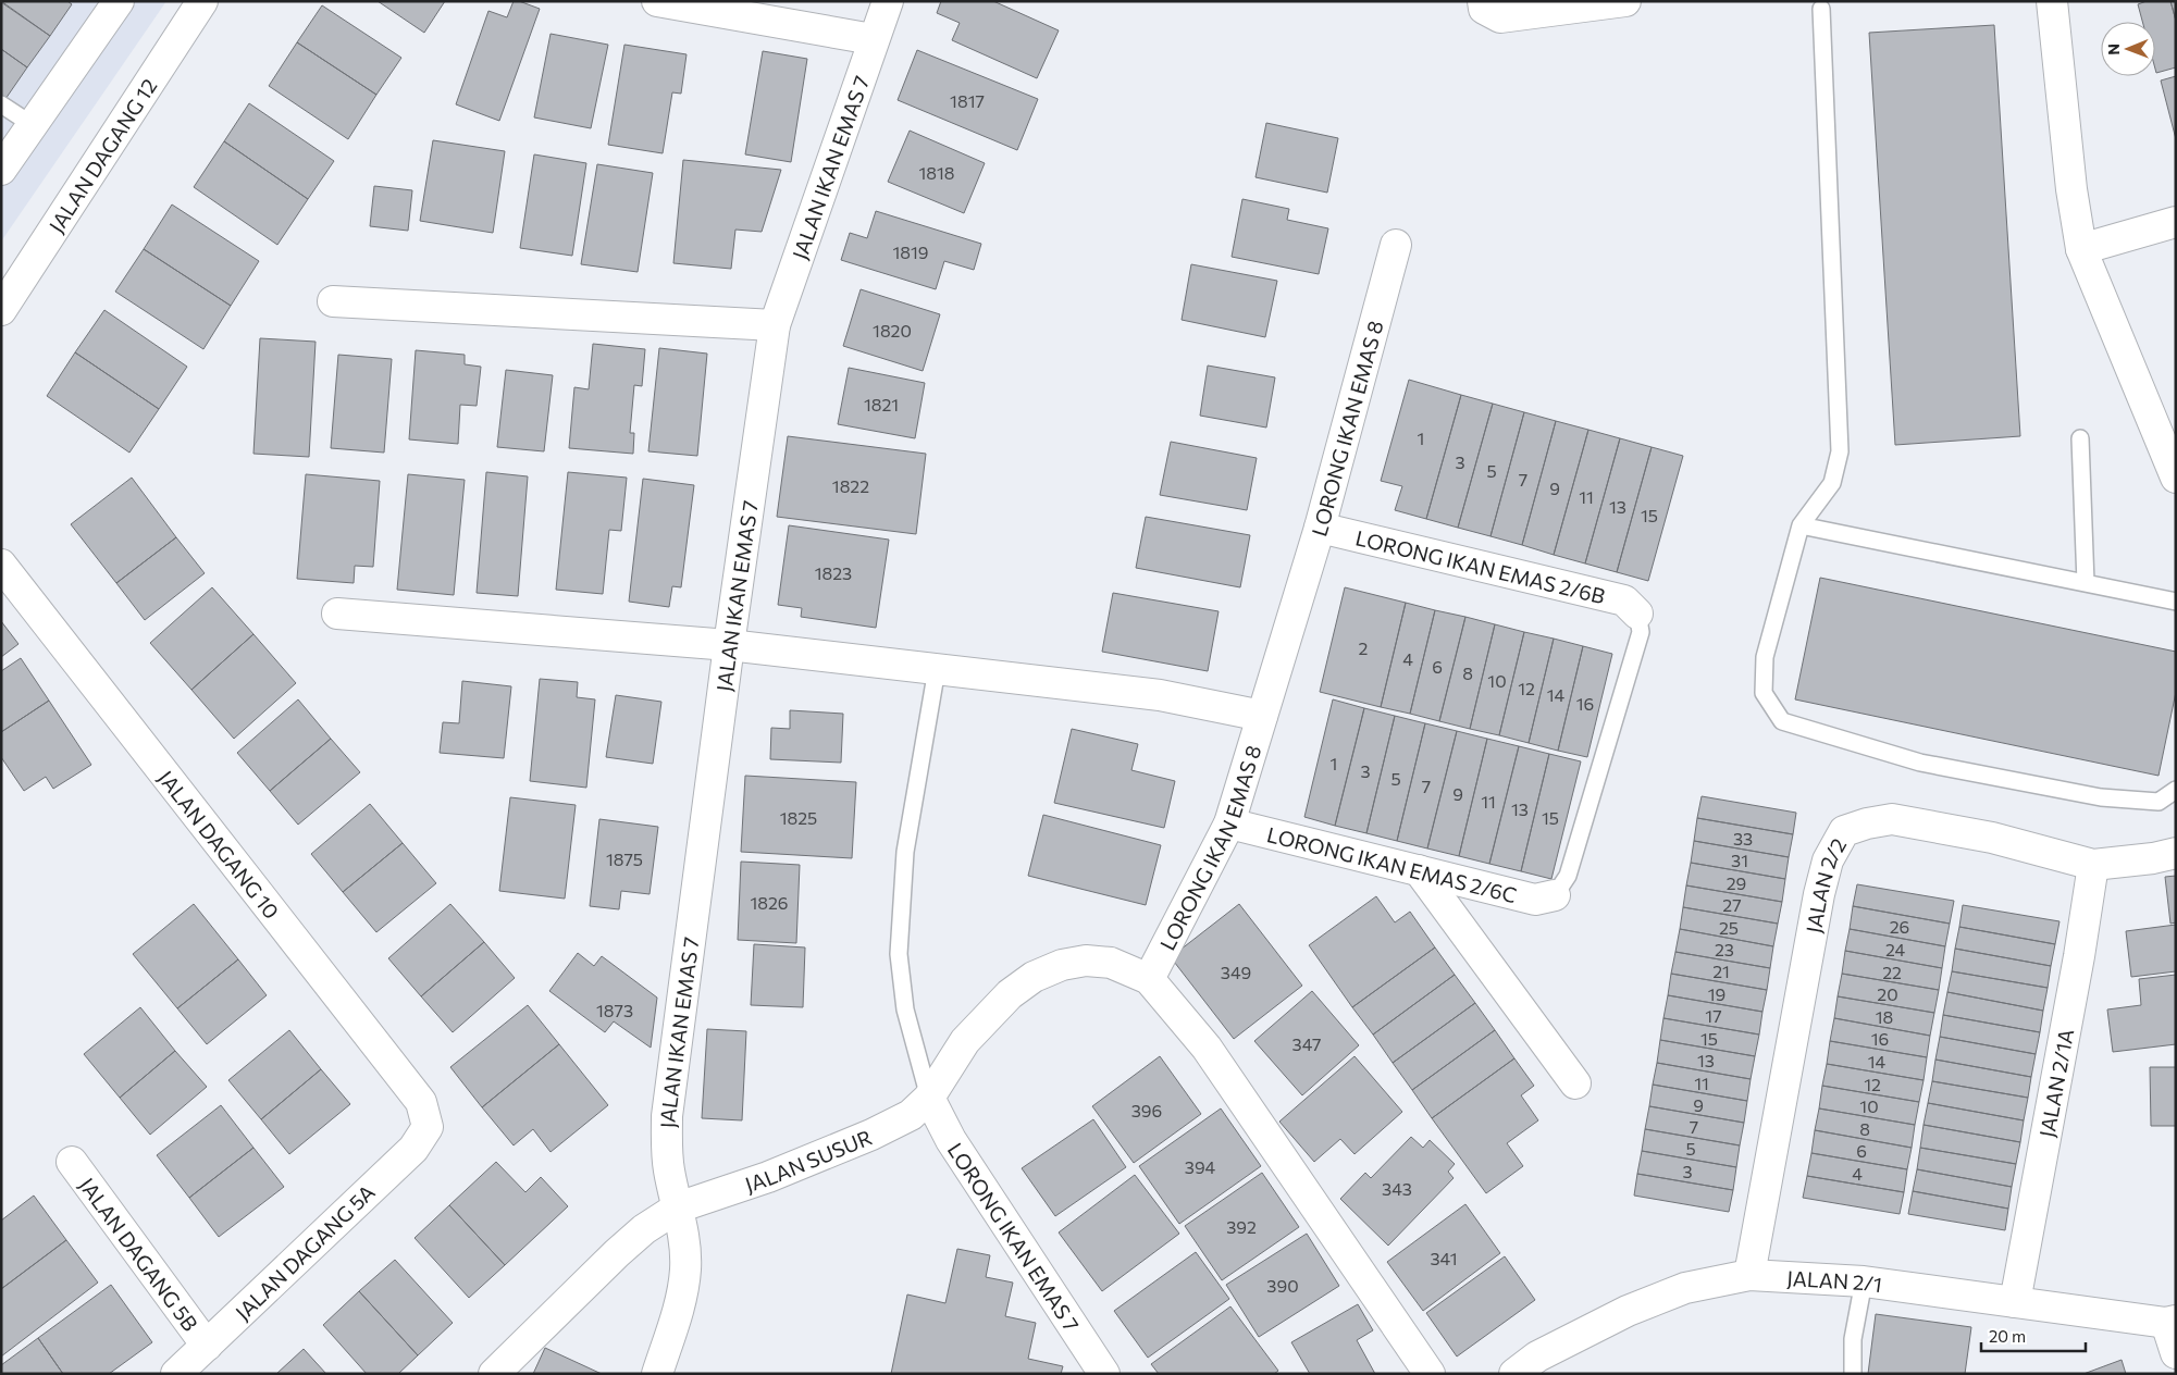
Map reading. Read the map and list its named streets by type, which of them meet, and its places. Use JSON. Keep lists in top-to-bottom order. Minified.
{"streets":{"street":["JALAN DAGANG 12","JALAN IKAN EMAS 7","LORONG IKAN EMAS 8","LORONG IKAN EMAS 2/6B","JALAN DAGANG 10","LORONG IKAN EMAS 2/6C","JALAN 2/2","JALAN 2/1A","JALAN SUSUR","LORONG IKAN EMAS 7","JALAN DAGANG 5A","JALAN DAGANG 5B","JALAN 2/1"]},"crossings":[["JALAN IKAN EMAS 7","JALAN SUSUR"],["LORONG IKAN EMAS 8","LORONG IKAN EMAS 2/6B"],["LORONG IKAN EMAS 8","LORONG IKAN EMAS 2/6C"],["LORONG IKAN EMAS 8","JALAN SUSUR"],["JALAN DAGANG 10","JALAN DAGANG 5A"],["JALAN 2/2","JALAN 2/1A"],["JALAN 2/2","JALAN 2/1"],["JALAN 2/1A","JALAN 2/1"],["JALAN SUSUR","LORONG IKAN EMAS 7"],["JALAN DAGANG 5A","JALAN DAGANG 5B"]],"house_numbers":["1817","1818","1819","1820","1821","1","3","5","7","1822","9","11","13","15","1823","2","4","6","8","10","12","14","16","1","3","5","7","9","11","13","1825","15","33","1875","31","29","1826","27","26","25","23","24","21","349","22","19","20","1873","17","18","15","16","347","13","14","11","12","9","10","396","7","8","5","6","394","3","4","343","392","341","390"],"scale_bar":"20 m","north":"left"}
